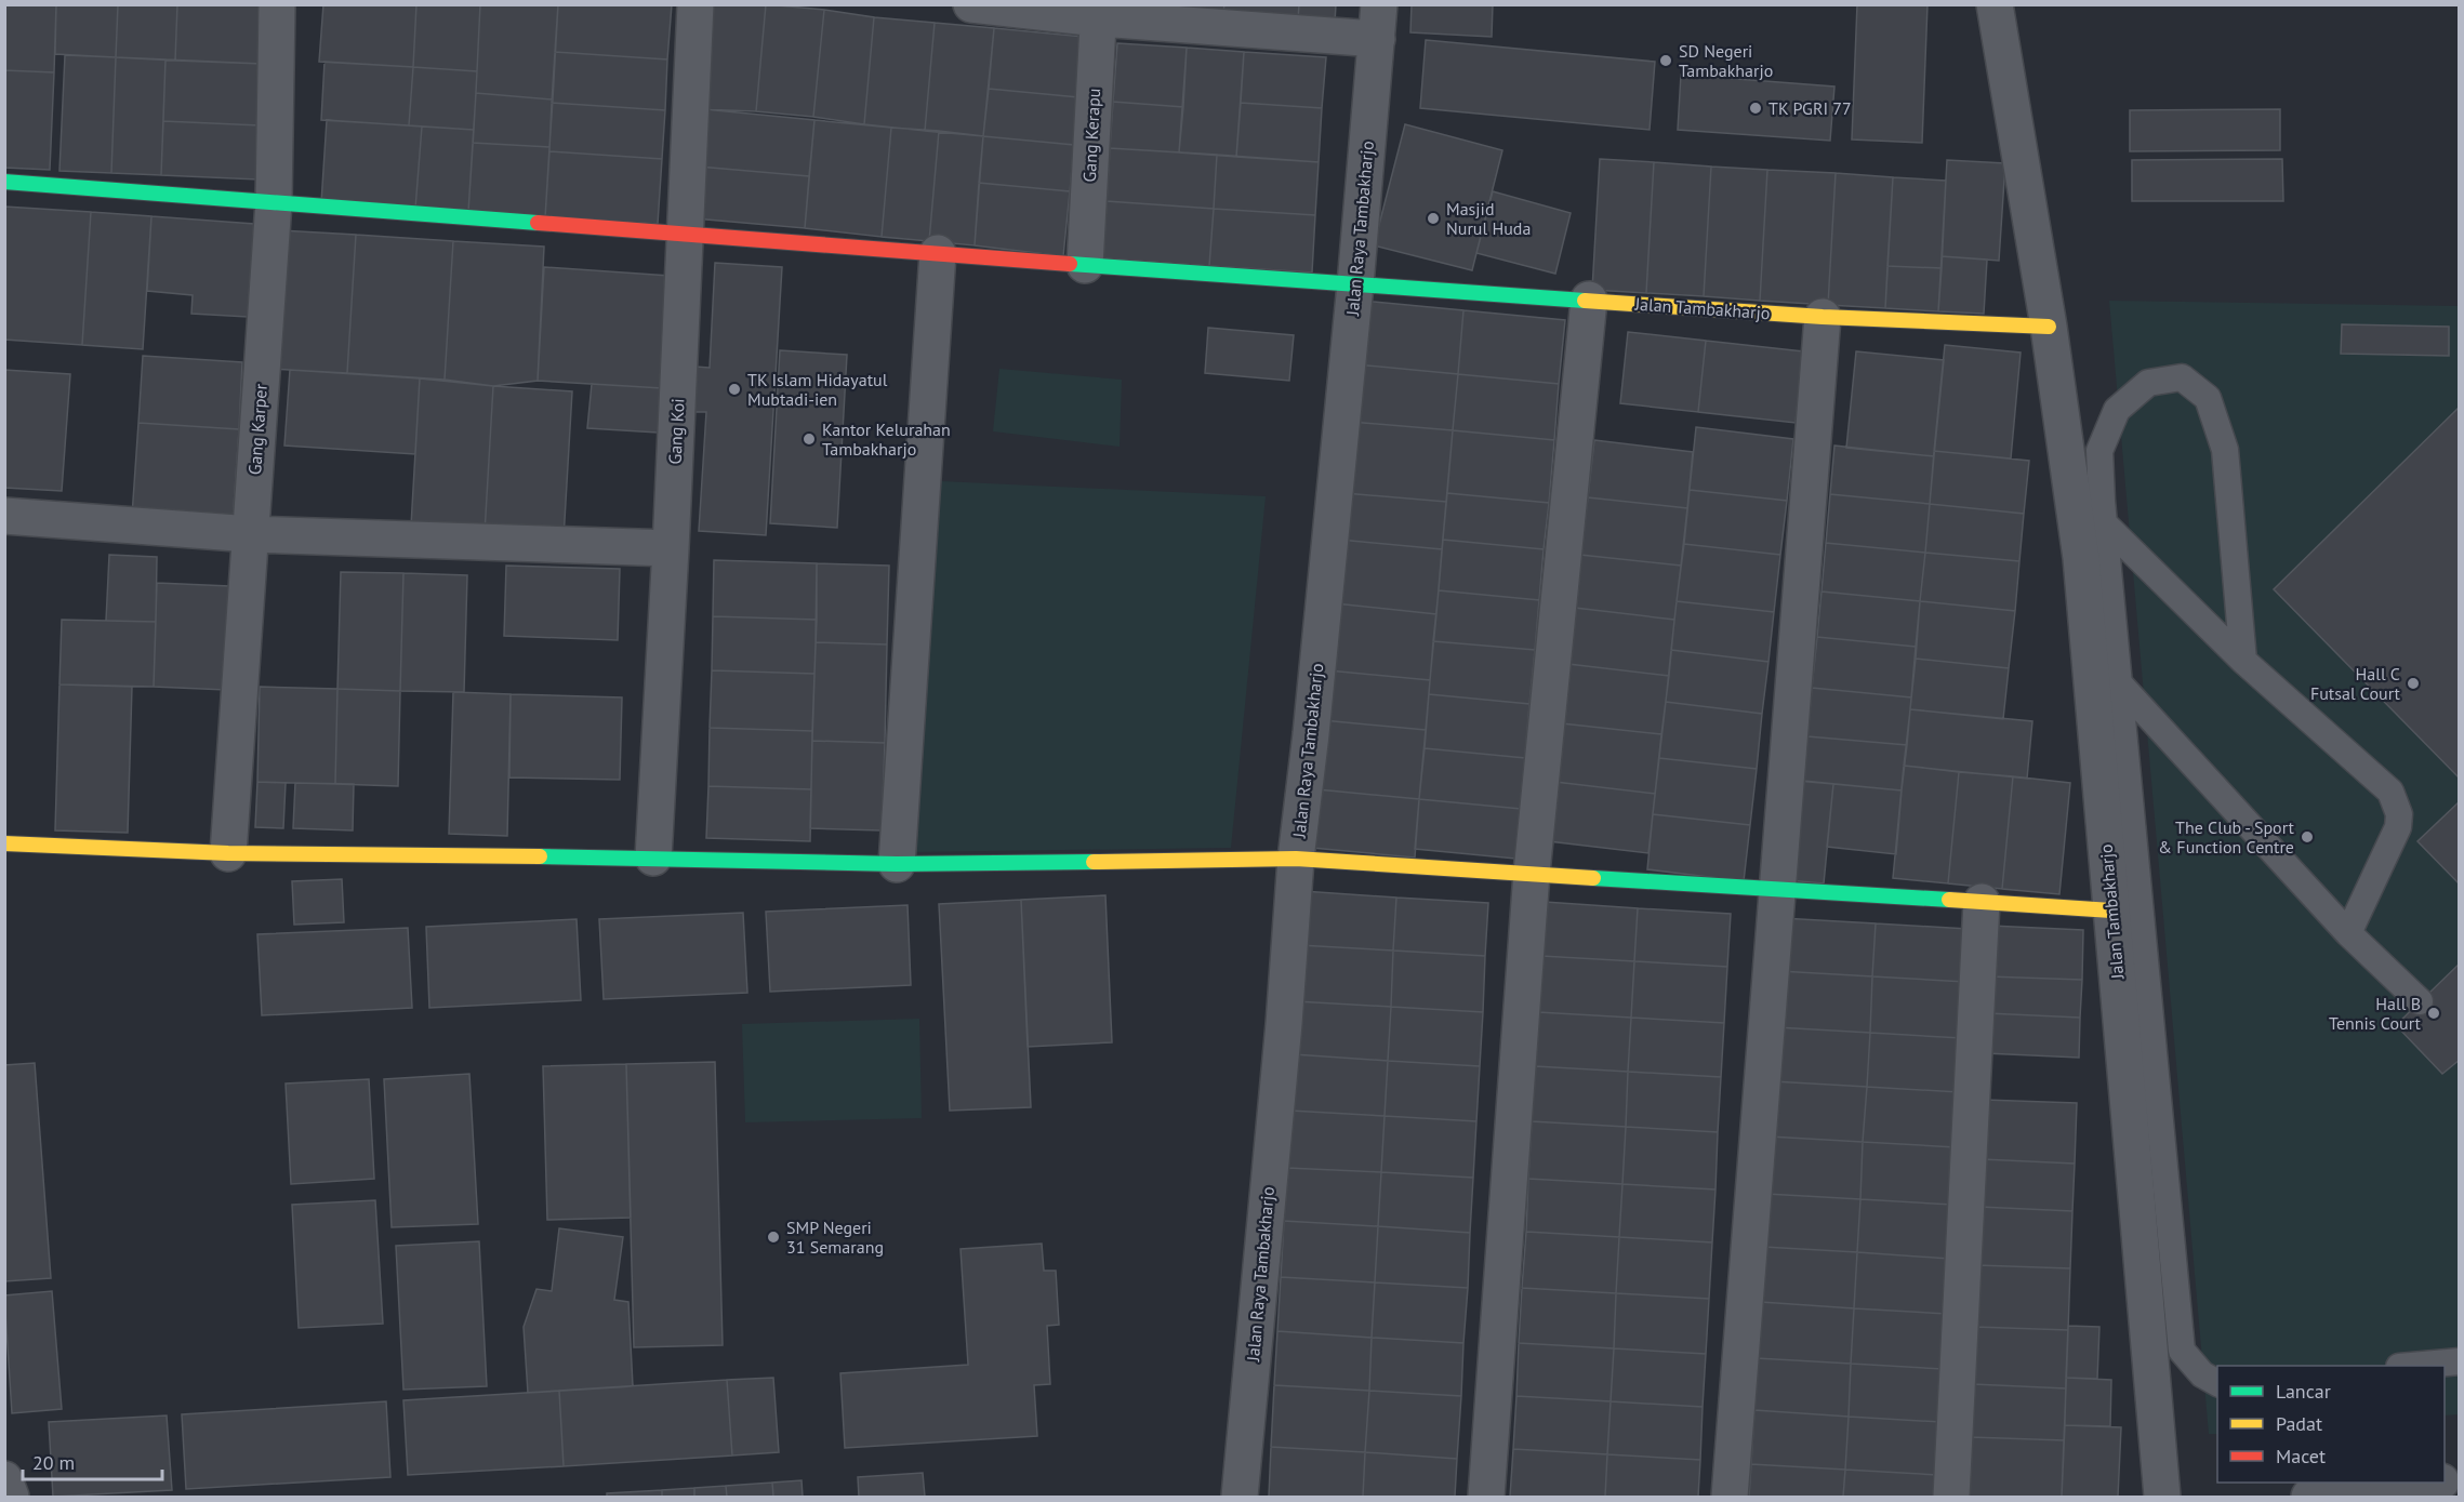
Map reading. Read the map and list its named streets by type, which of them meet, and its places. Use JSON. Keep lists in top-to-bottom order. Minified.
{"streets":{"street":["Gang Kerapu","Jalan Raya Tambakharjo","Jalan Tambakharjo","Gang Karper","Gang Koi"]},"crossings":[["Gang Kerapu","Jalan Tambakharjo"],["Jalan Raya Tambakharjo","Jalan Tambakharjo"],["Jalan Tambakharjo","Gang Karper"],["Jalan Tambakharjo","Gang Koi"]],"places":["SD Negeri Tambakharjo","TK PGRI 77","Masjid Nurul Huda","TK Islam Hidayatul Mubtadi-ien","Kantor Kelurahan Tambakharjo","Hall C Futsal Court","The Club - Sport & Function Centre","Hall B Tennis Court","SMP Negeri 31 Semarang"],"legend":["Lancar","Padat","Macet"],"scale_bar":"20 m"}
